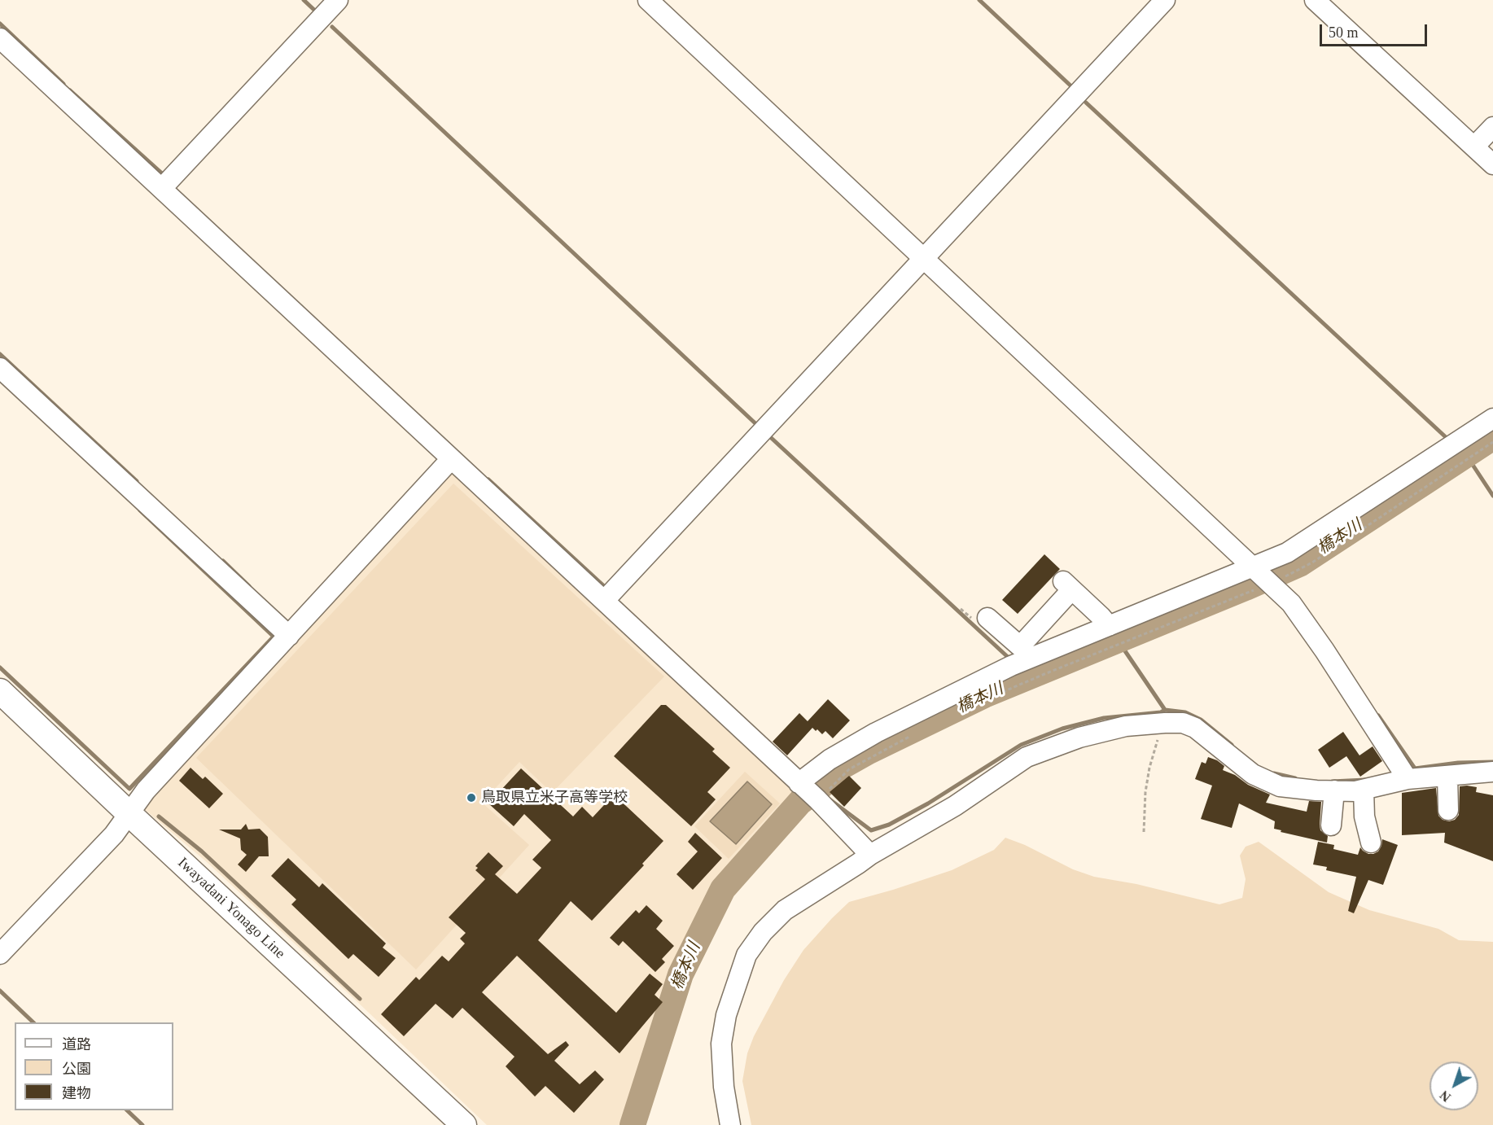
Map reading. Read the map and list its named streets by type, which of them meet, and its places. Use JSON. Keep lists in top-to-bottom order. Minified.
{"streets":{"main road":["Iwayadani Yonago Line"]},"water":["橋本川"],"places":["鳥取県立米子高等学校"],"legend":["道路","公園","建物"],"scale_bar":"50 m","north":"bottom left"}
